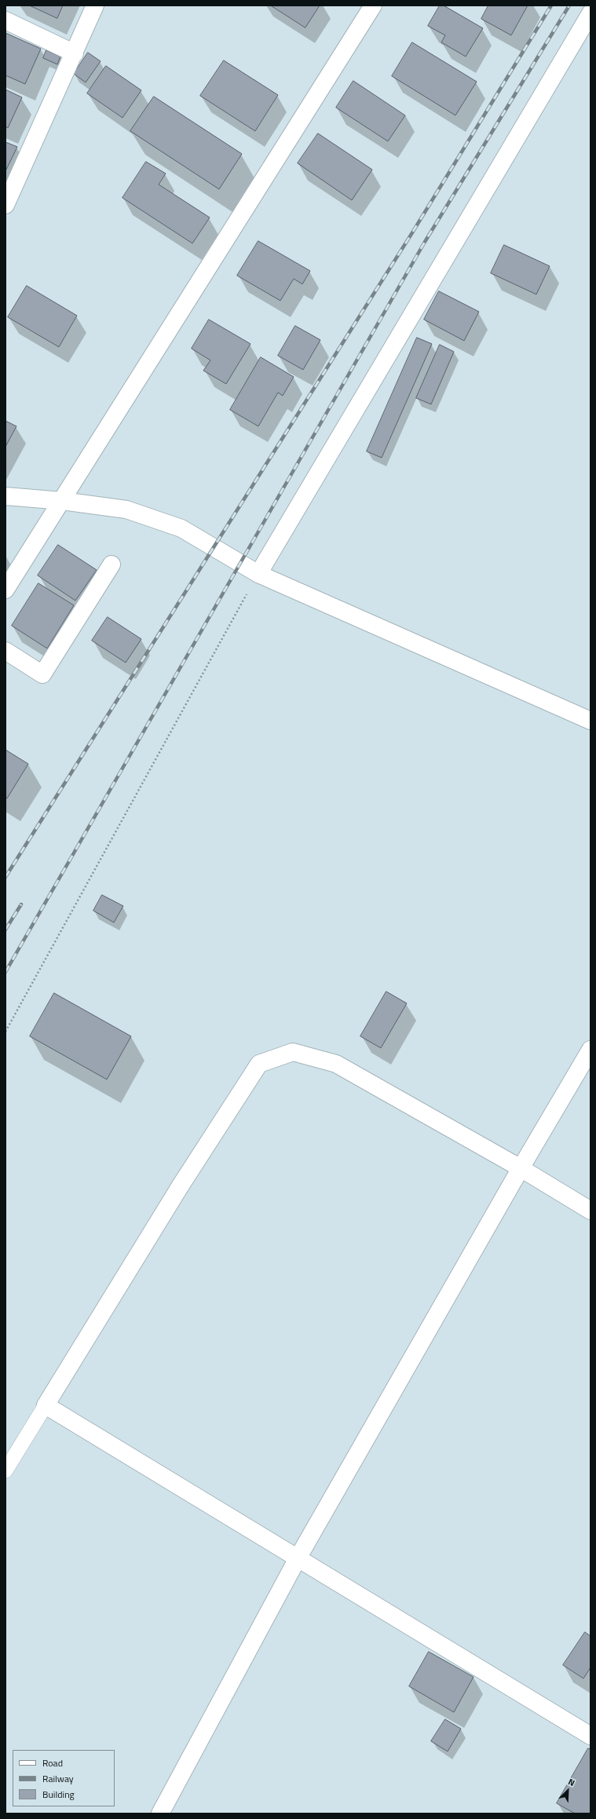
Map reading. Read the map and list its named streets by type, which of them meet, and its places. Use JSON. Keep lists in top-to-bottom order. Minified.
{"legend":["Road","Railway","Building"],"north":"top right"}
